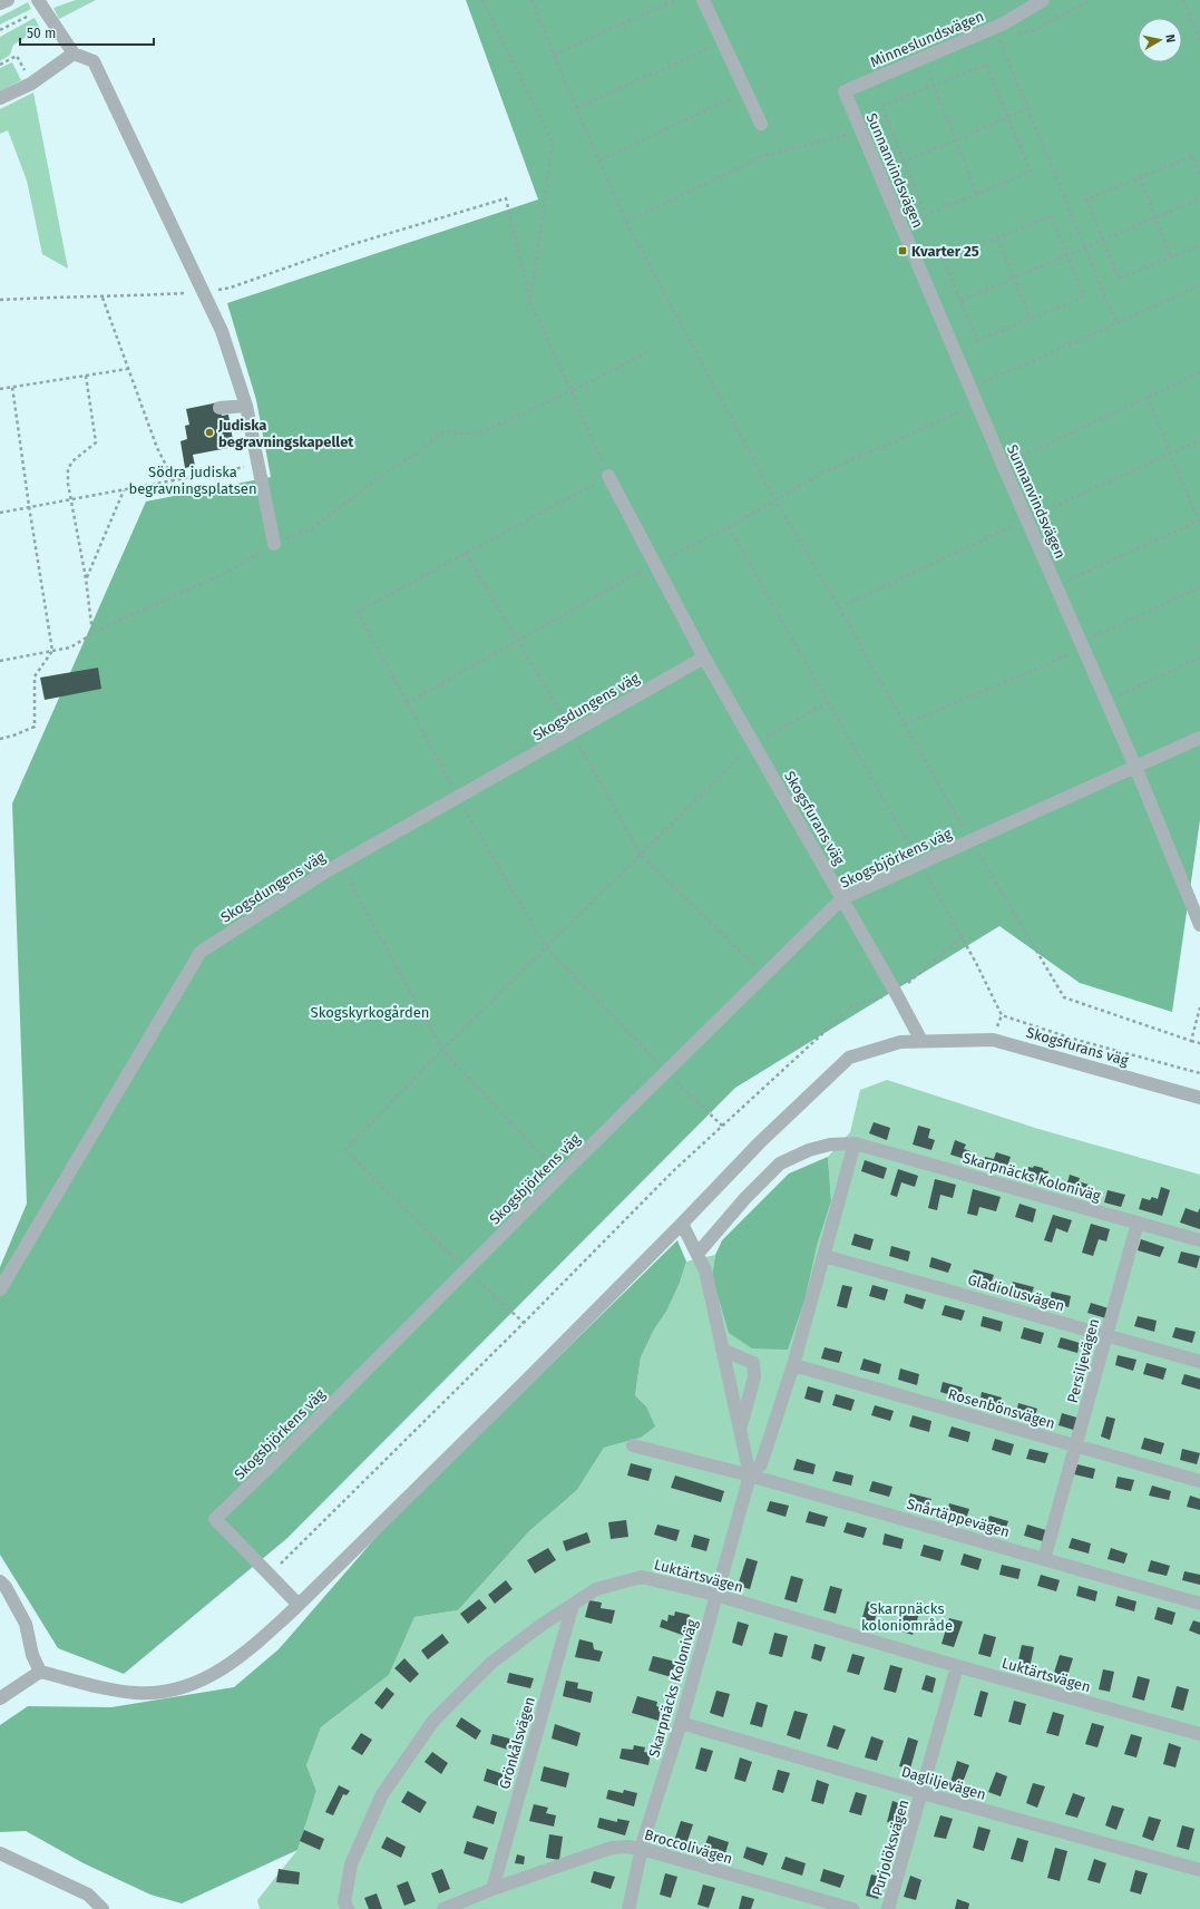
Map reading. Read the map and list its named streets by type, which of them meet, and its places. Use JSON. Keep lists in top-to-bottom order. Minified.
{"streets":{"street":["Minneslundsvägen","Sunnanvindsvägen","Skogsdungens väg","Skogsfurans väg","Skogsbjörkens väg","Skarpnäcks Koloniväg","Gladiolusvägen","Persiljevägen","Rosenbönsvägen","Snårtäppevägen","Luktärtsvägen","Grönkålsvägen","Dagliljevägen","Broccolivägen","Purjolöksvägen"]},"crossings":[["Minneslundsvägen","Sunnanvindsvägen"],["Sunnanvindsvägen","Skogsbjörkens väg"],["Skogsdungens väg","Skogsfurans väg"],["Skogsfurans väg","Skogsbjörkens väg"],["Skarpnäcks Koloniväg","Gladiolusvägen"],["Skarpnäcks Koloniväg","Persiljevägen"],["Skarpnäcks Koloniväg","Rosenbönsvägen"],["Skarpnäcks Koloniväg","Snårtäppevägen"],["Skarpnäcks Koloniväg","Luktärtsvägen"],["Skarpnäcks Koloniväg","Dagliljevägen"],["Skarpnäcks Koloniväg","Broccolivägen"],["Gladiolusvägen","Persiljevägen"],["Persiljevägen","Rosenbönsvägen"],["Persiljevägen","Snårtäppevägen"],["Luktärtsvägen","Grönkålsvägen"],["Luktärtsvägen","Purjolöksvägen"],["Grönkålsvägen","Broccolivägen"],["Dagliljevägen","Purjolöksvägen"]],"parks":["Södra judiska begravningsplatsen","Skogskyrkogården","Skarpnäcks koloniområde"],"places":{"transit":["Kvarter 25"],"other":["Judiska begravningskapellet"]},"scale_bar":"50 m","north":"right"}
